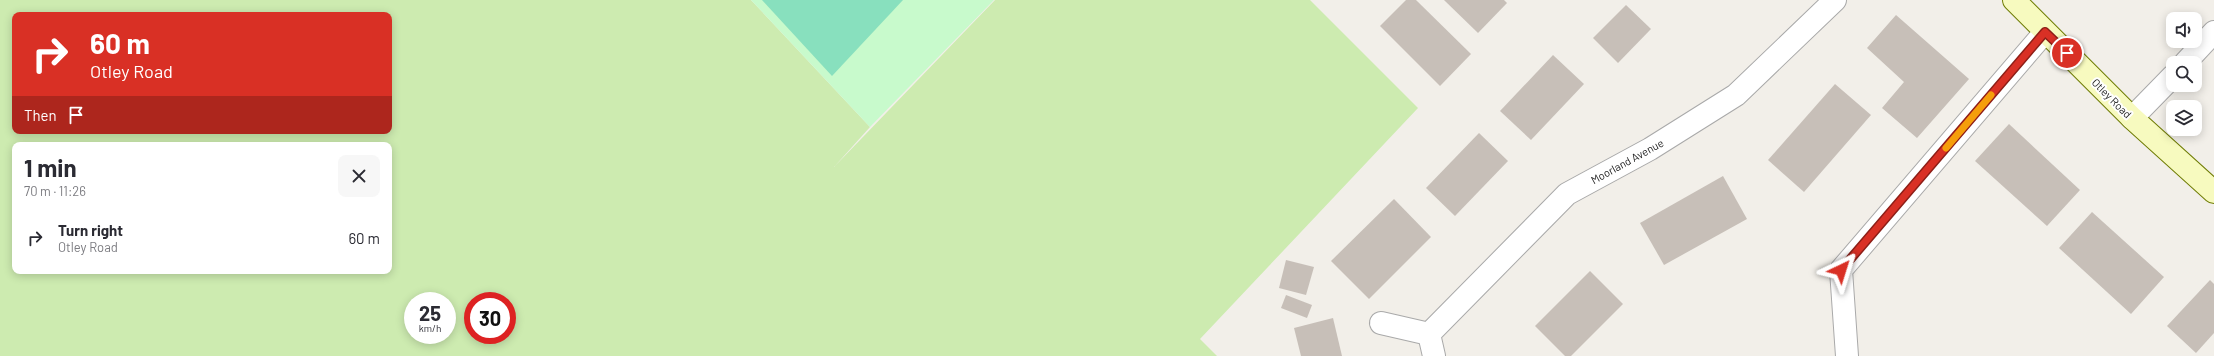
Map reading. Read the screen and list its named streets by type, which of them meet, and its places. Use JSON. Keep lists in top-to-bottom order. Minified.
{"streets":{"street":["Otley Road","Moorland Avenue"]},"page":{"turn":["60 m","Otley Road"],"then":"Then","heading":["1 min","70 m · 11:26"],"list":[{"name":"Turn right","note":"Otley Road","value":"60 m"}],"speed":"25 km/h","limit":"30"}}
